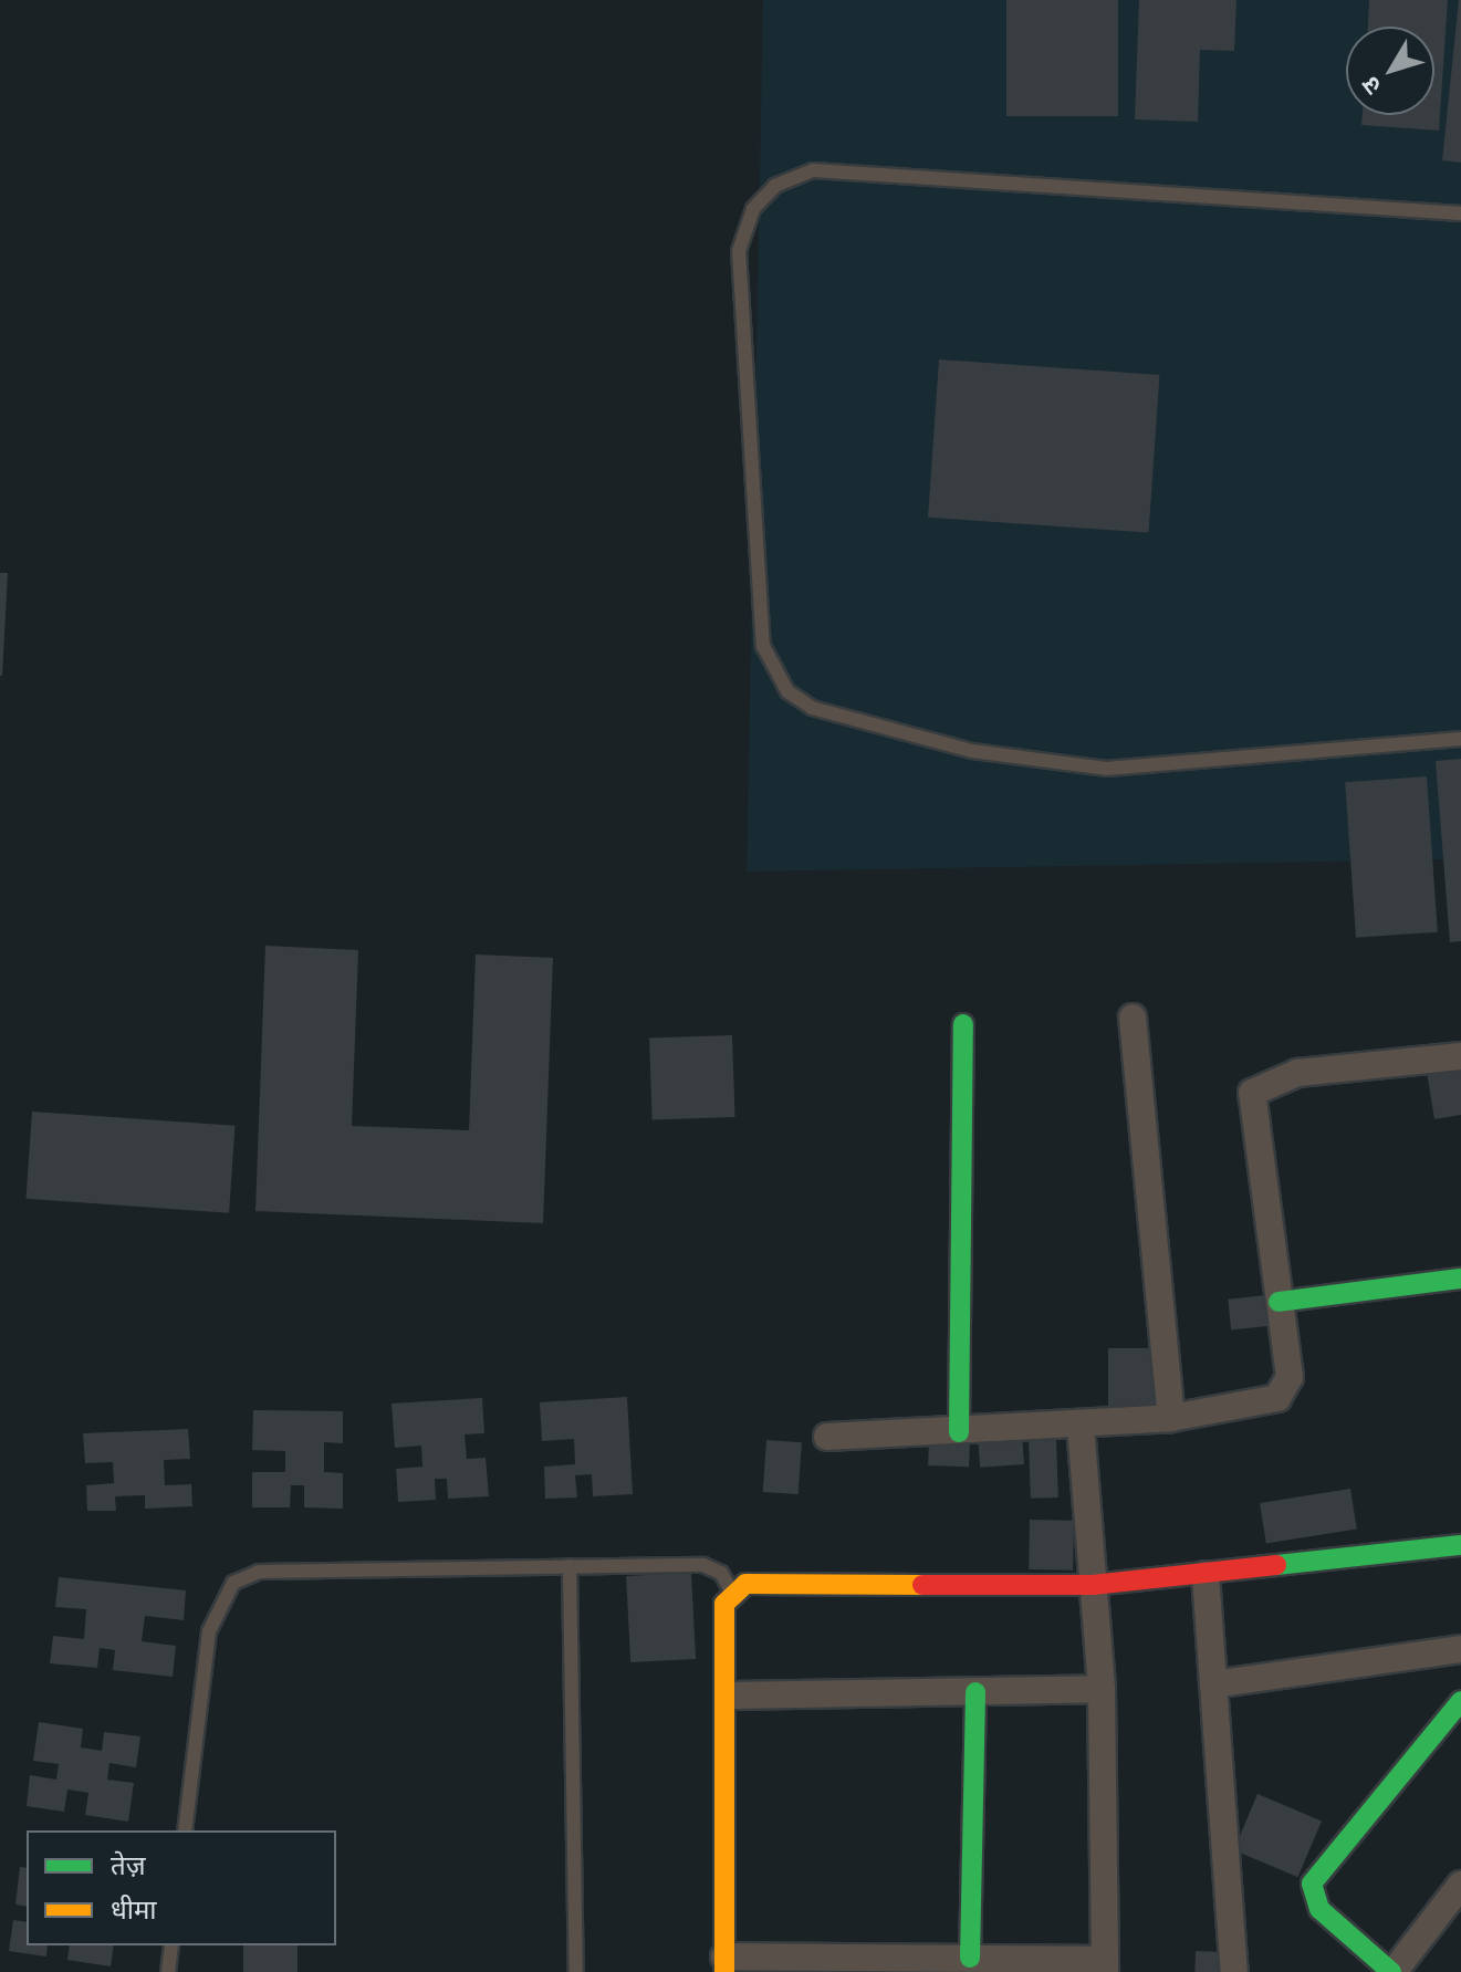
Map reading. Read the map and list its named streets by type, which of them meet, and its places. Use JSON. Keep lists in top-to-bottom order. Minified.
{"legend":["तेज़","धीमा"],"north":"bottom left"}
